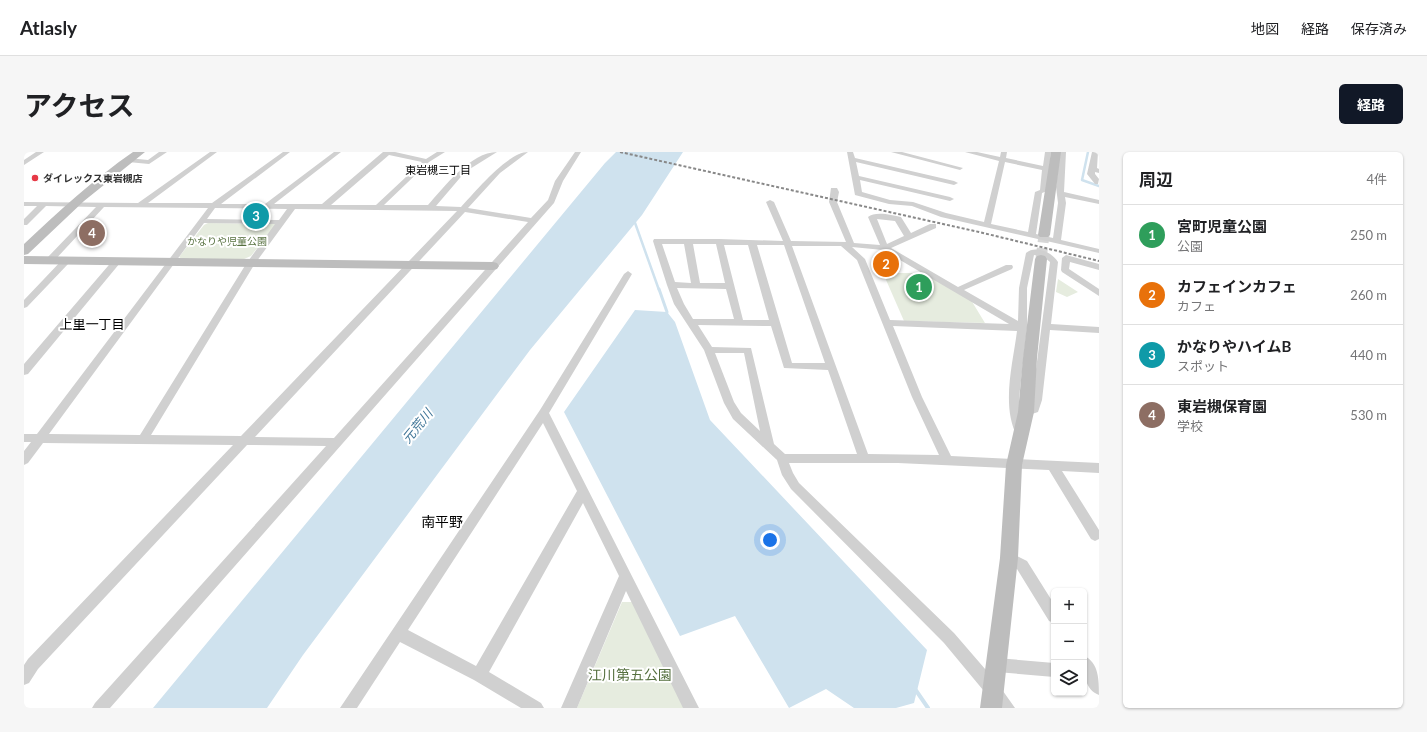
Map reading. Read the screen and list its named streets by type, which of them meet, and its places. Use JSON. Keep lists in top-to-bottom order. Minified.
{"districts":["東岩槻三丁目","上里一丁目","南平野"],"water":["元荒川"],"parks":["かなりや児童公園","江川第五公園"],"places":["ダイレックス東岩槻店"],"page":{"header":"Atlasly","nav":["地図","経路","保存済み"],"title":"アクセス","buttons":"経路","heading":["周辺","4件"],"pins":["3","4","2","1"],"list":[{"mark":"1","name":"宮町児童公園","note":"公園","value":"250 m"},{"mark":"2","name":"カフェインカフェ","note":"カフェ","value":"260 m"},{"mark":"3","name":"かなりやハイムB","note":"スポット","value":"440 m"},{"mark":"4","name":"東岩槻保育園","note":"学校","value":"530 m"}],"map_buttons":["+","−"]}}
